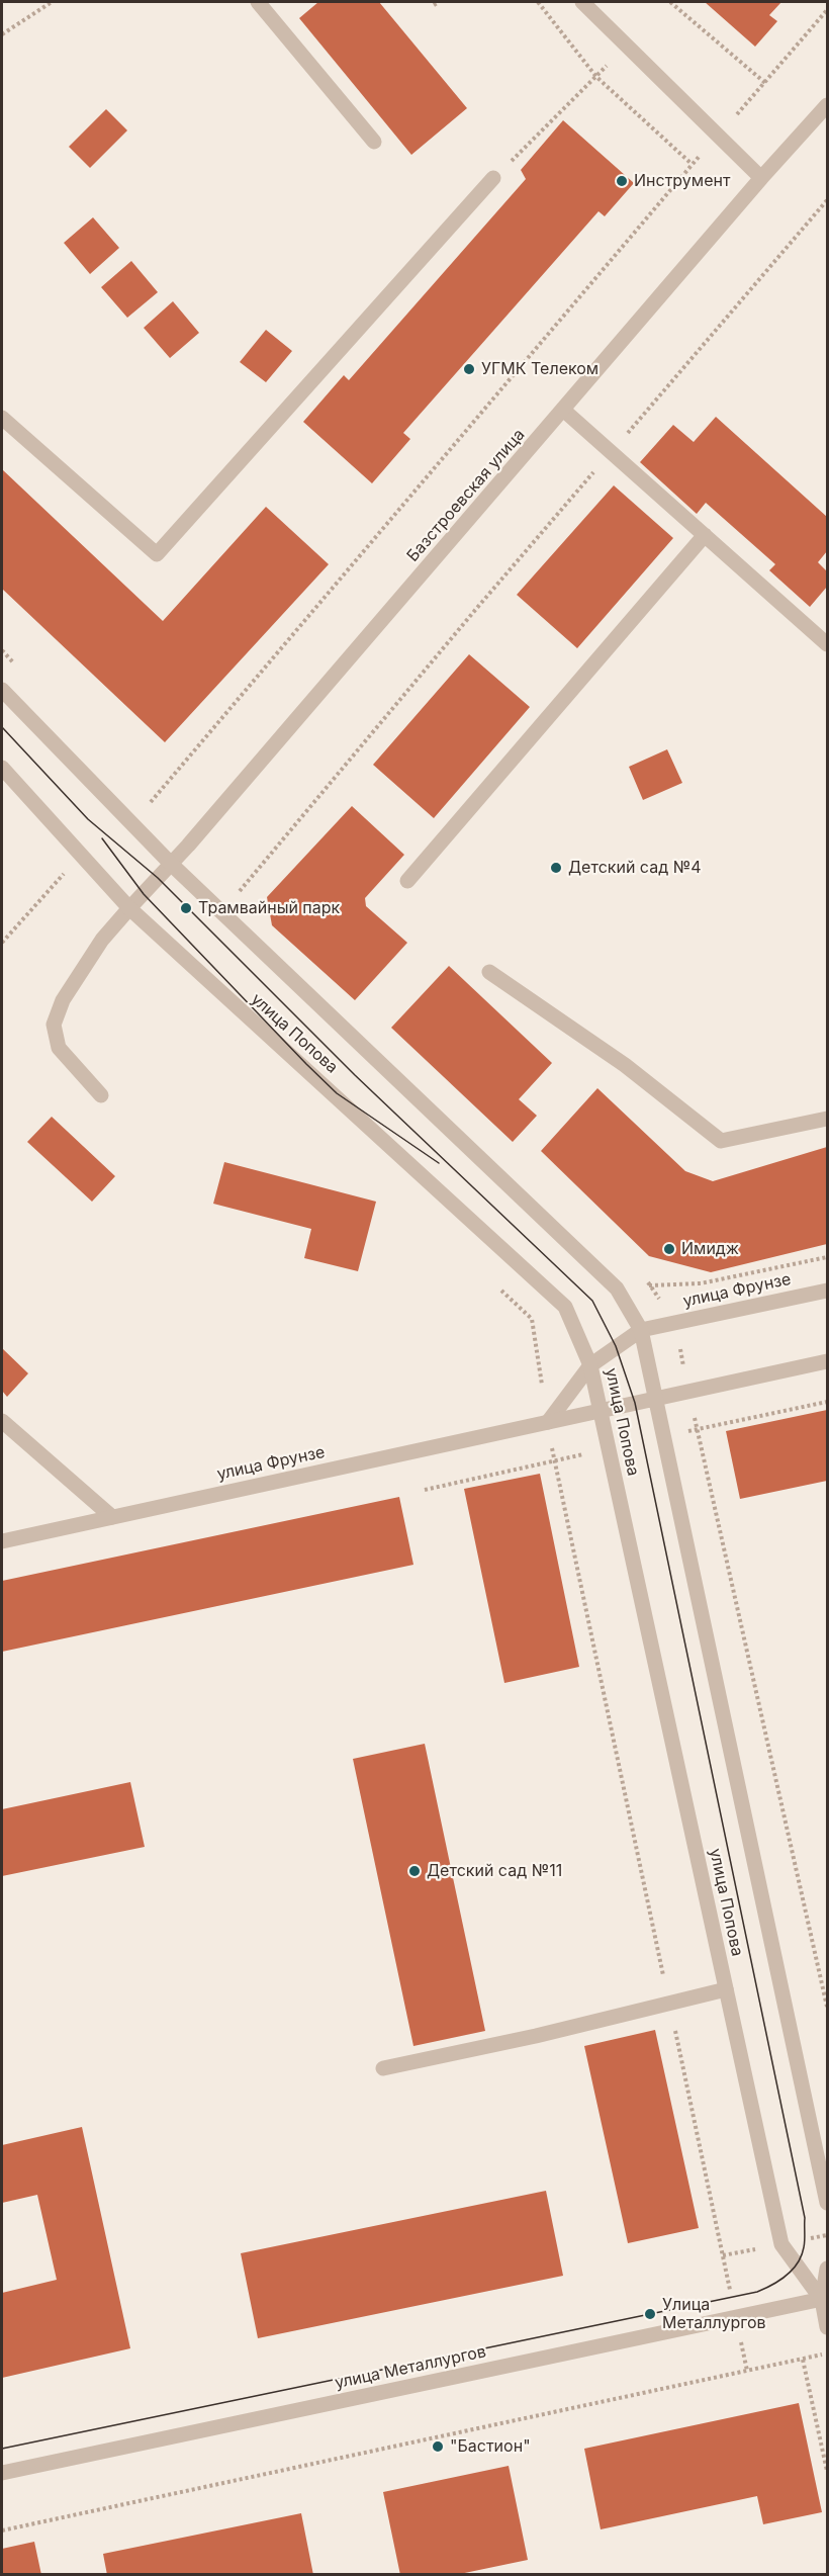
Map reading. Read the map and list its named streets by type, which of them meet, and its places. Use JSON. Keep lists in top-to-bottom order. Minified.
{"streets":{"street":["Базстроевская улица","улица Попова","улица Фрунзе","улица Металлургов"]},"crossings":[["Базстроевская улица","улица Попова"],["улица Попова","улица Фрунзе"],["улица Попова","улица Металлургов"]],"places":["Инструмент","УГМК Телеком","Детский сад №4","Трамвайный парк","Имидж","Детский сад №11","Улица Металлургов","\"Бастион\""]}
